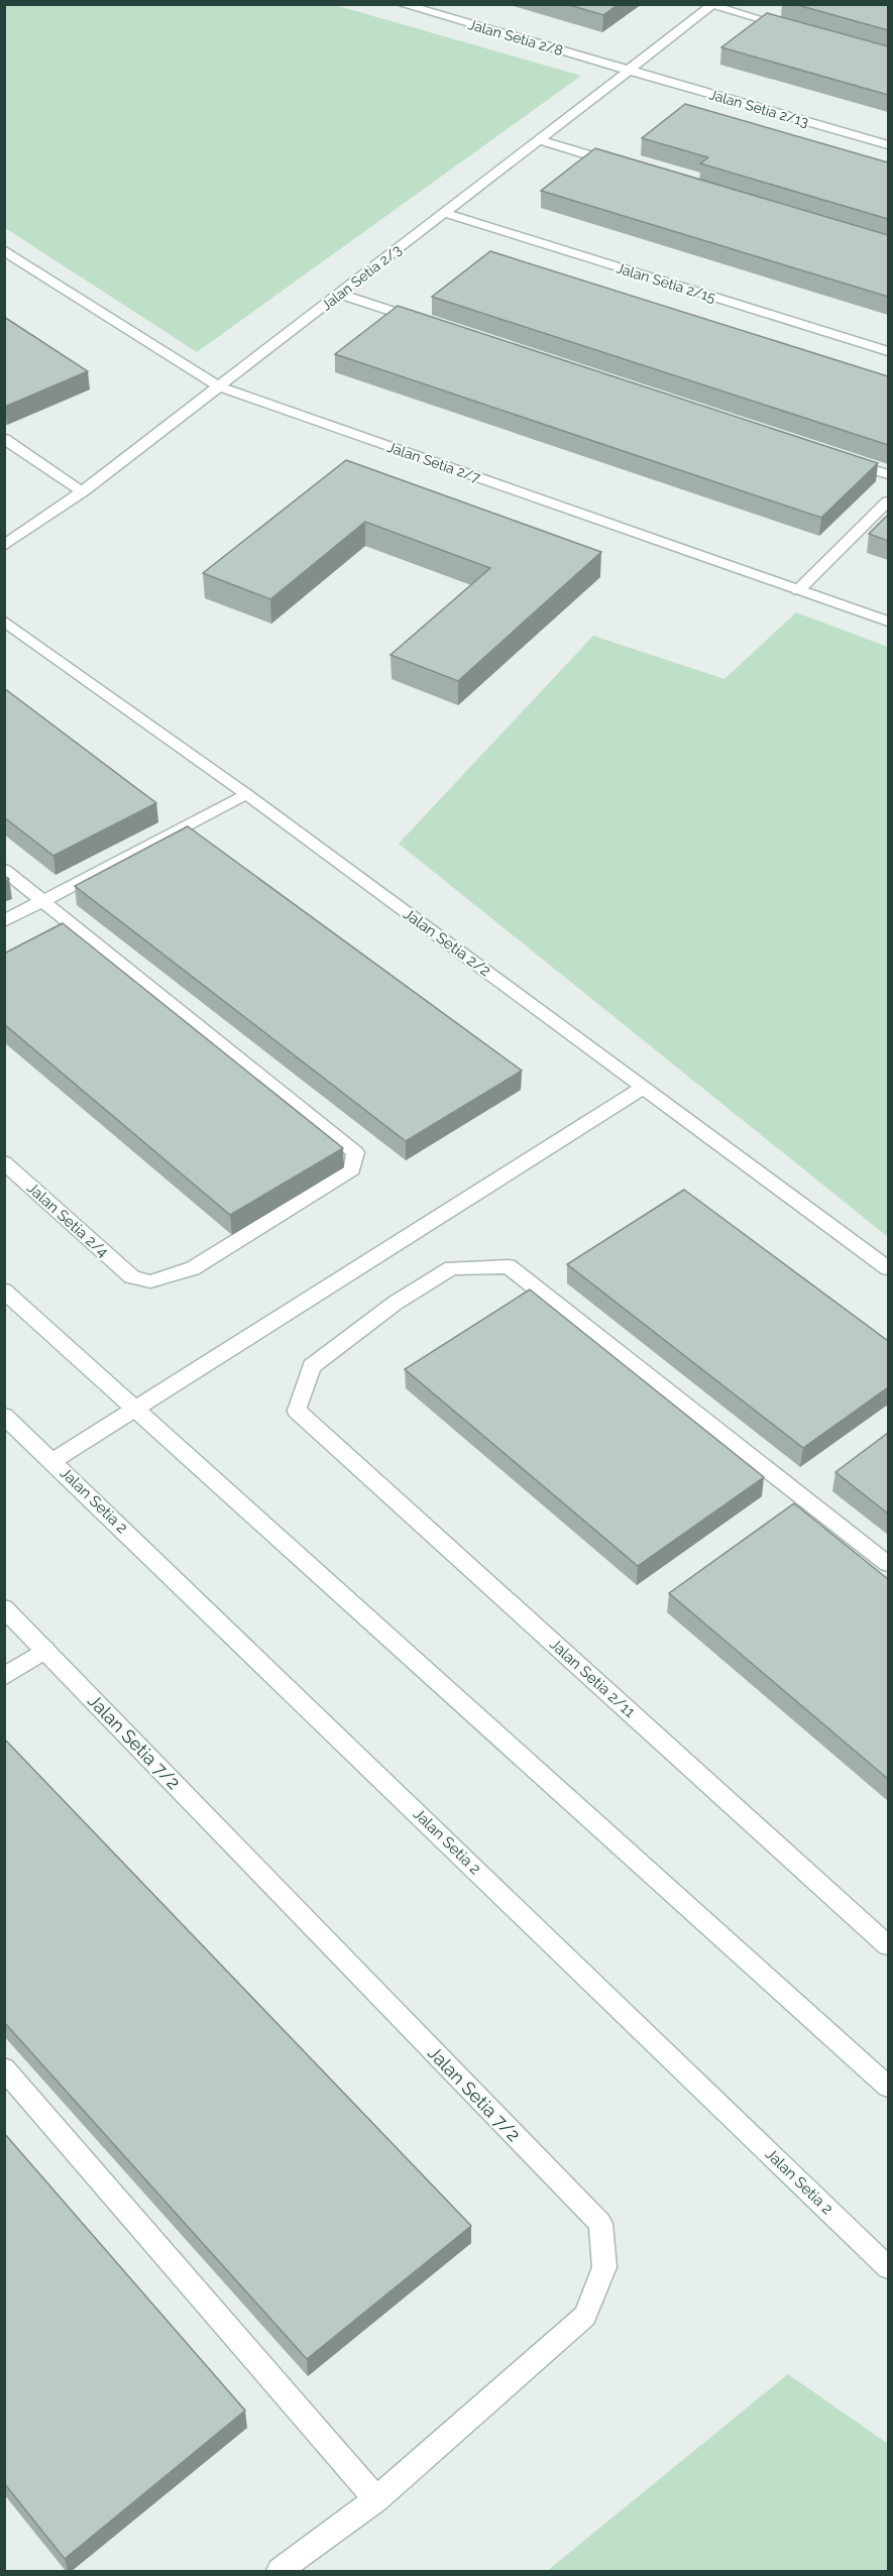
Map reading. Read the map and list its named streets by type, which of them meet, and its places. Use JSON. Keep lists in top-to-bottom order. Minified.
{"streets":{"street":["Jalan Setia 2/8","Jalan Setia 2/13","Jalan Setia 2/3","Jalan Setia 2/15","Jalan Setia 2/7","Jalan Setia 2/2","Jalan Setia 2/4","Jalan Setia 2","Jalan Setia 2/11","Jalan Setia 7/2"]},"crossings":[["Jalan Setia 2/8","Jalan Setia 2/13"],["Jalan Setia 2/8","Jalan Setia 2/3"],["Jalan Setia 2/13","Jalan Setia 2/3"],["Jalan Setia 2/3","Jalan Setia 2/15"],["Jalan Setia 2/3","Jalan Setia 2/7"]]}
